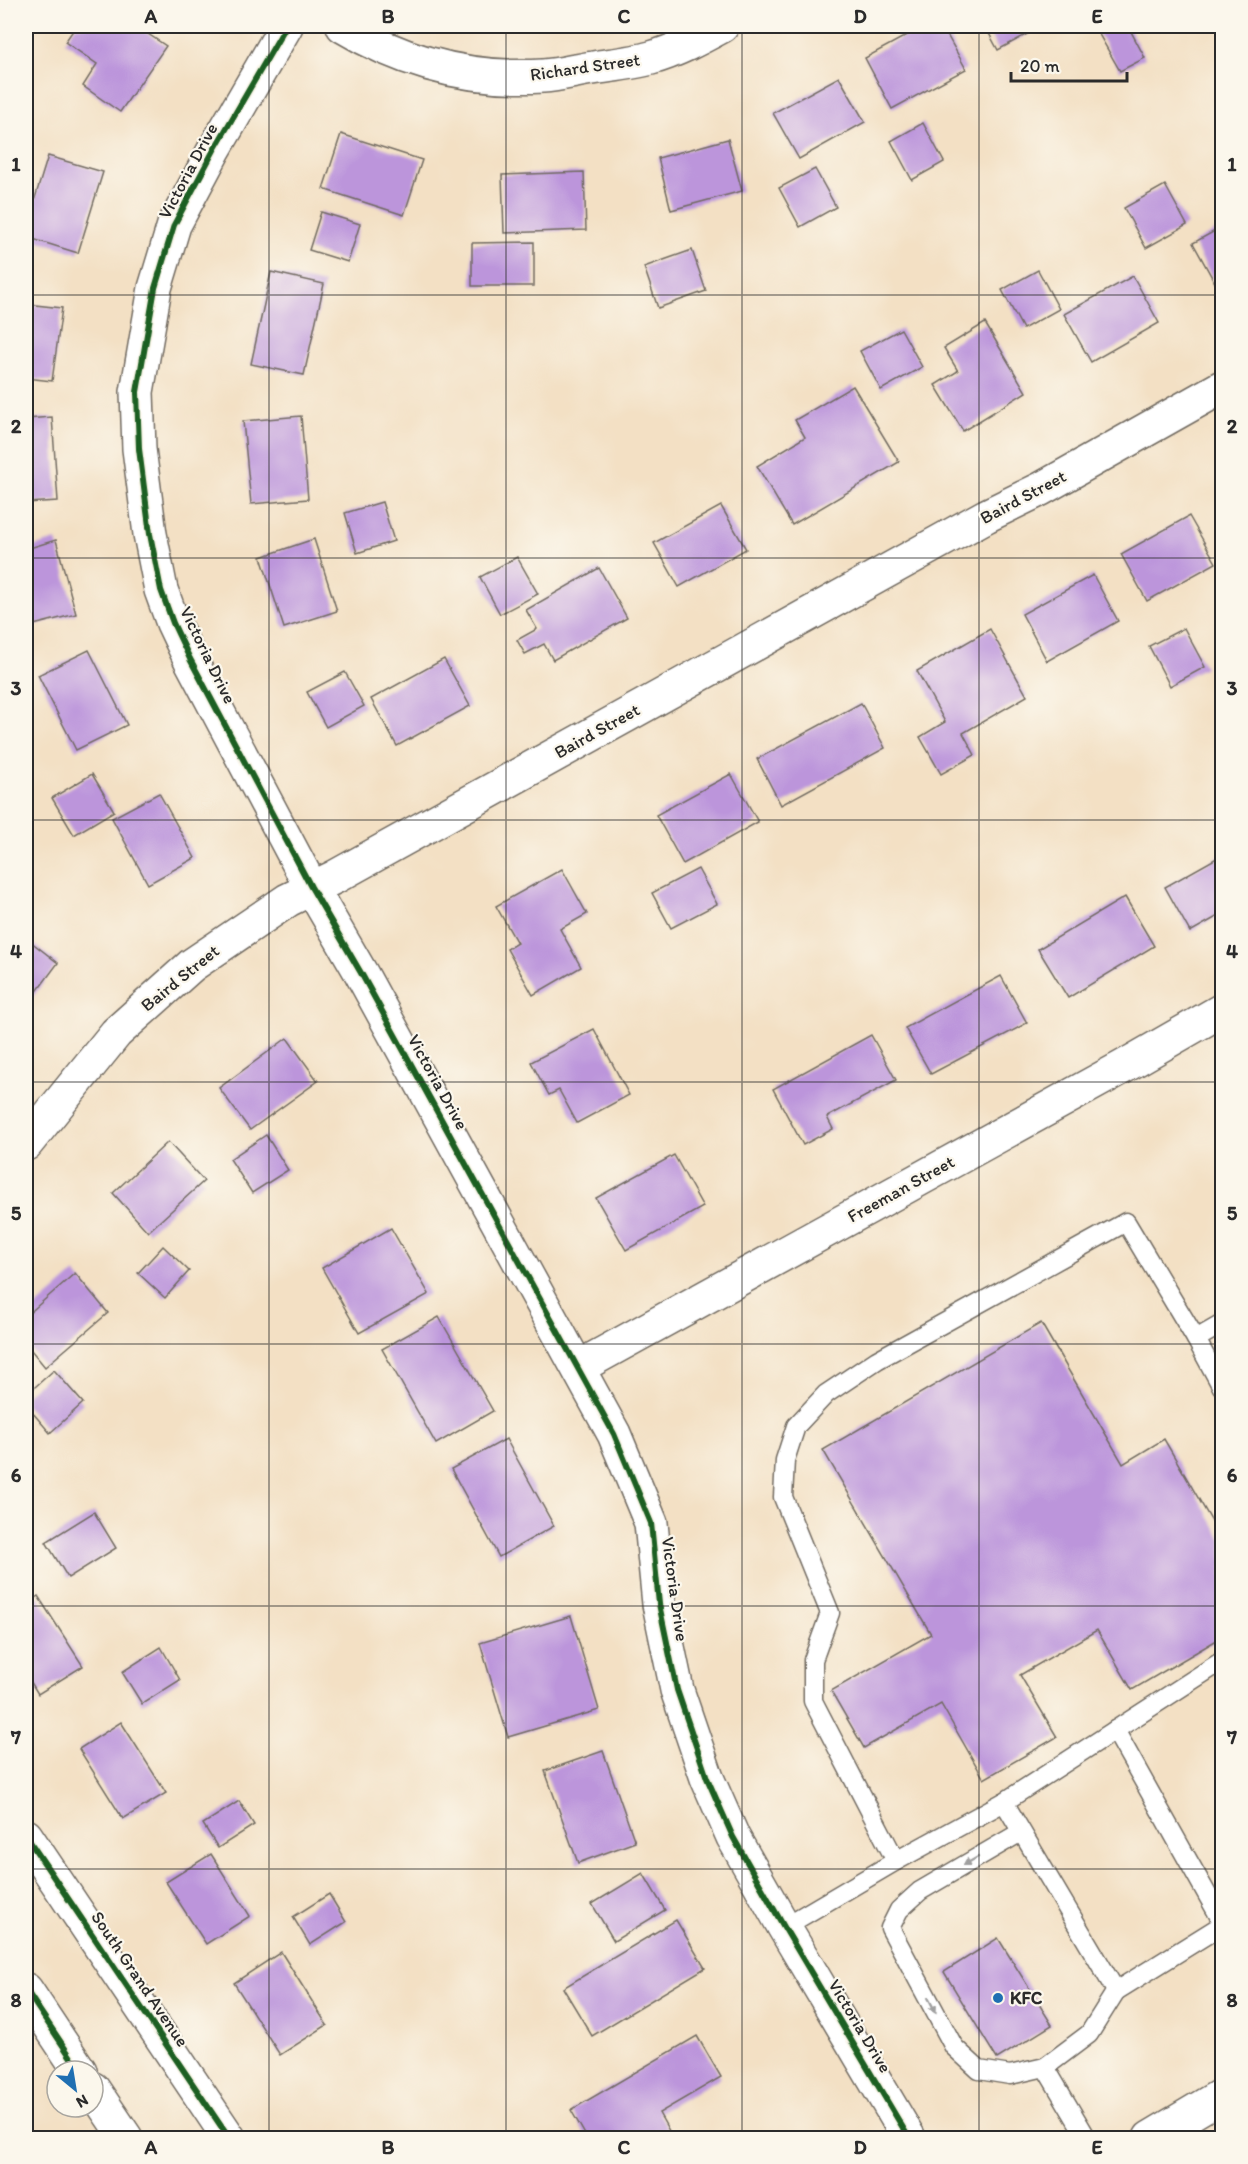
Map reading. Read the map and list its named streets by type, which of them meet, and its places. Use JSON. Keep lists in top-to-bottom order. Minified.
{"streets":{"street":["Richard Street","Victoria Drive","Baird Street","Freeman Street","South Grand Avenue"]},"crossings":[["Victoria Drive","Baird Street"],["Victoria Drive","Freeman Street"]],"places":["KFC"],"scale_bar":"20 m","north":"bottom right","grid":{"columns":["A","B","C","D","E"],"rows":["1","2","3","4","5","6","7","8"]}}
